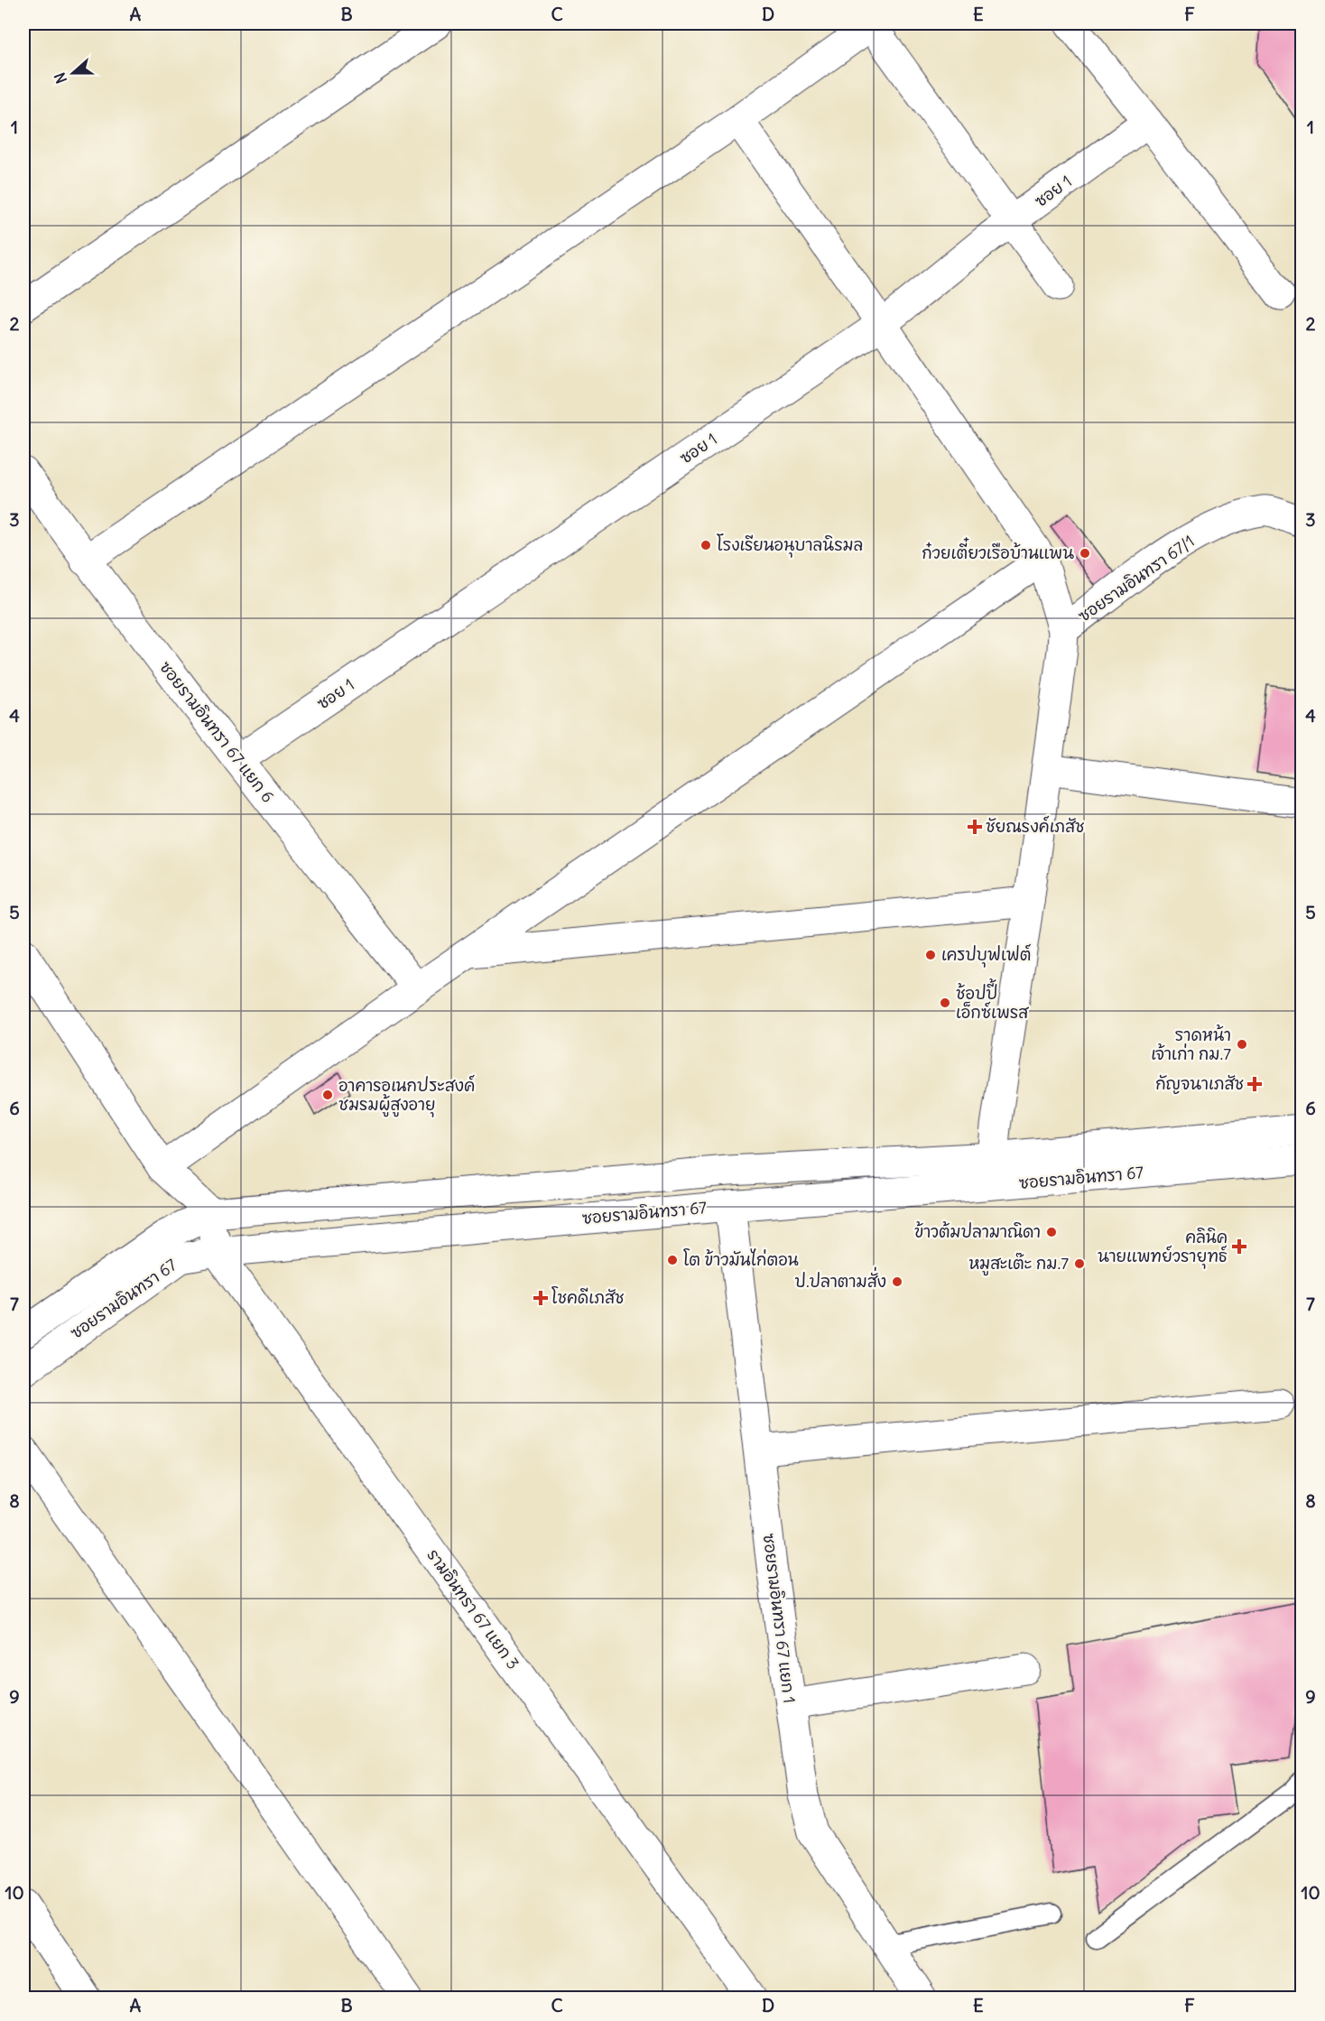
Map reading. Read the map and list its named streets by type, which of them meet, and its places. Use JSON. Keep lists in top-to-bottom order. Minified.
{"streets":{"street":["ซอย 1","ซอยรามอินทรา 67/1","ซอยรามอินทรา 67 แยก 6","ซอยรามอินทรา 67","รามอินทรา 67 แยก 3","ซอยรามอินทรา 67 แยก 1"]},"crossings":[["ซอย 1","ซอยรามอินทรา 67 แยก 6"],["ซอยรามอินทรา 67","รามอินทรา 67 แยก 3"],["ซอยรามอินทรา 67","ซอยรามอินทรา 67 แยก 1"]],"places":{"other":["โรงเรียนอนุบาลนิรมล","ก๋วยเตี๋ยวเรือบ้านแพน","เครปบุฟเฟต์","ช้อปปี้ เอ็กซ์เพรส","ราดหน้า เจ้าเก่า กม.7","อาคารอเนกประสงค์ ชมรมผู้สูงอายุ","ข้าวต้มปลามาณิดา","โต ข้าวมันไก่ตอน","หมูสะเต๊ะ กม.7","ป.ปลาตามสั่ง"],"health":["ชัยณรงค์เภสัช","กัญจนาเภสัช","คลินิค นายแพทย์วรายุทธ์","โชคดีเภสัช"]},"north":"left","grid":{"columns":["A","B","C","D","E","F"],"rows":["1","2","3","4","5","6","7","8","9","10"]}}
